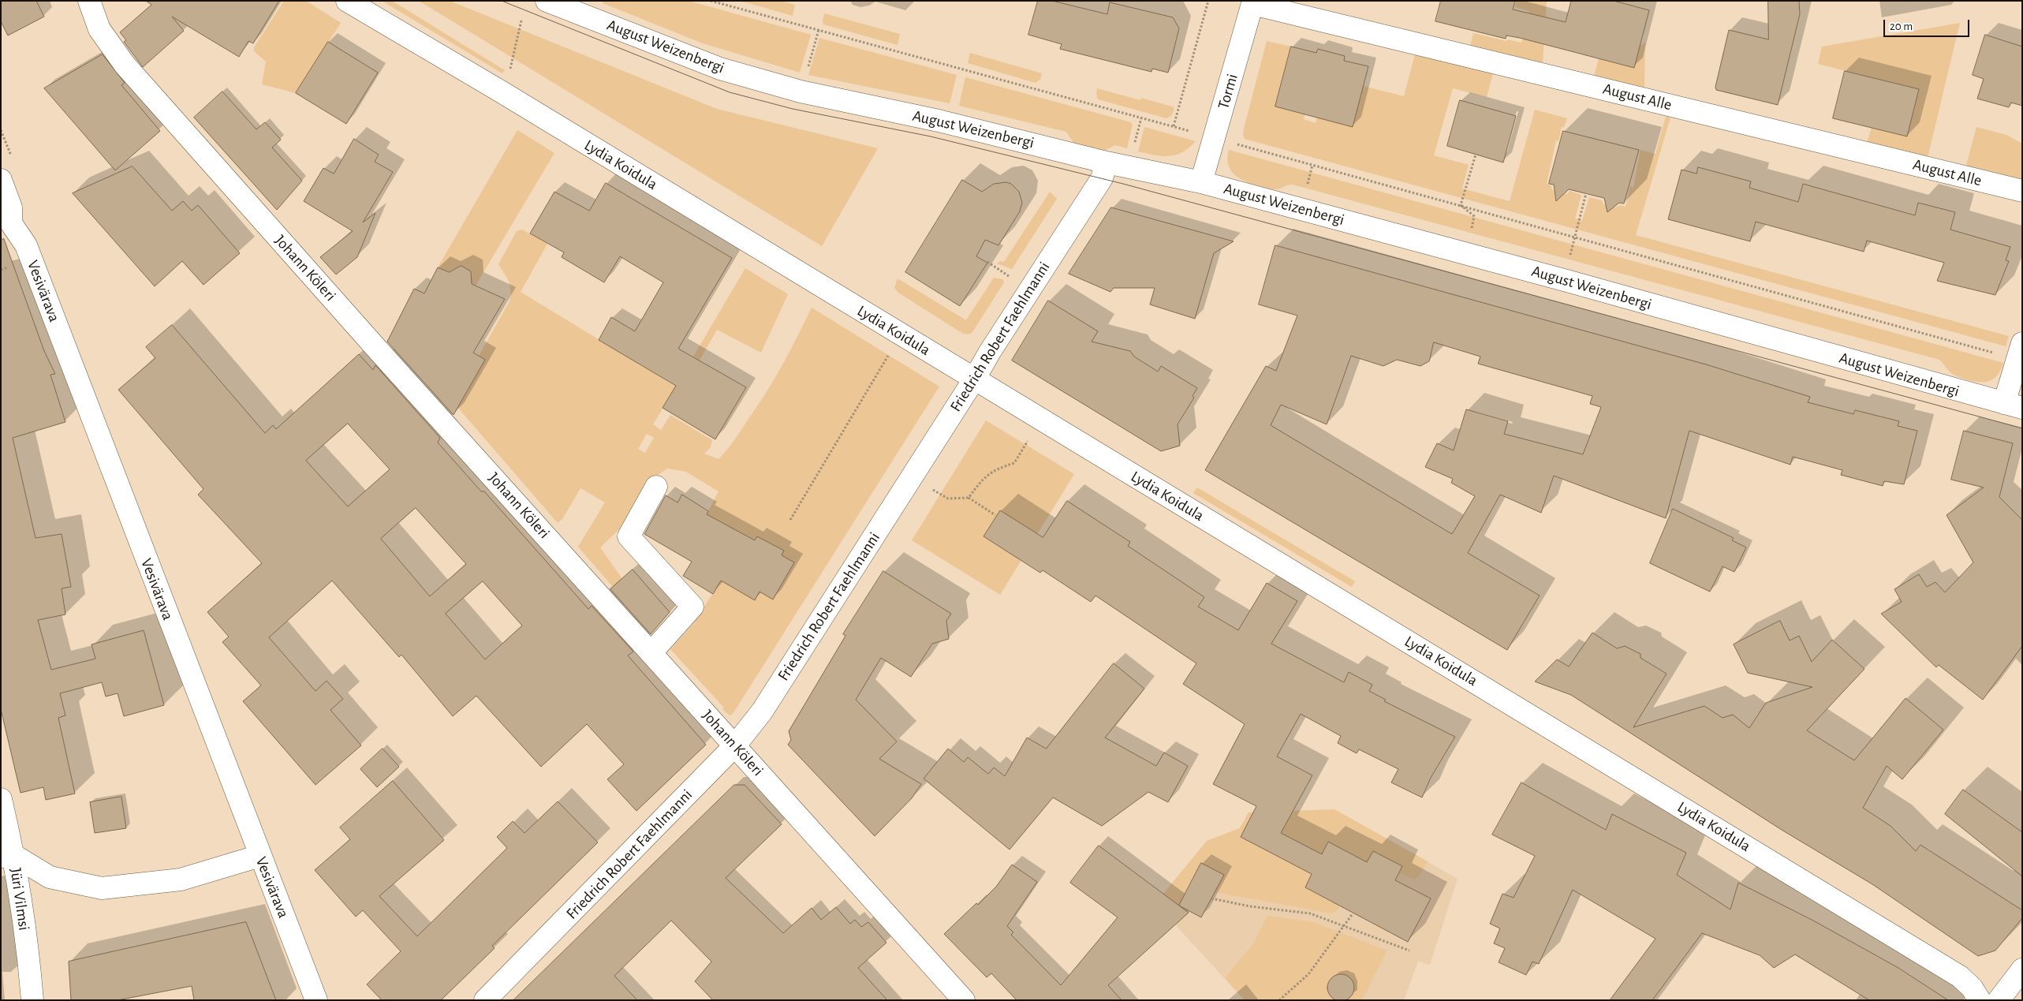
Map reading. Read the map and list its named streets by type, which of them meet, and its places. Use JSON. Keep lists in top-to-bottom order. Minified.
{"streets":{"street":["August Weizenbergi","Tormi","August Alle","Lydia Koidula","Johann Köleri","Vesivärava","Friedrich Robert Faehlmanni","Jüri Vilmsi"]},"crossings":[["August Weizenbergi","Tormi"],["August Weizenbergi","Friedrich Robert Faehlmanni"],["Tormi","August Alle"],["Lydia Koidula","Friedrich Robert Faehlmanni"],["Johann Köleri","Friedrich Robert Faehlmanni"]],"scale_bar":"20 m"}
